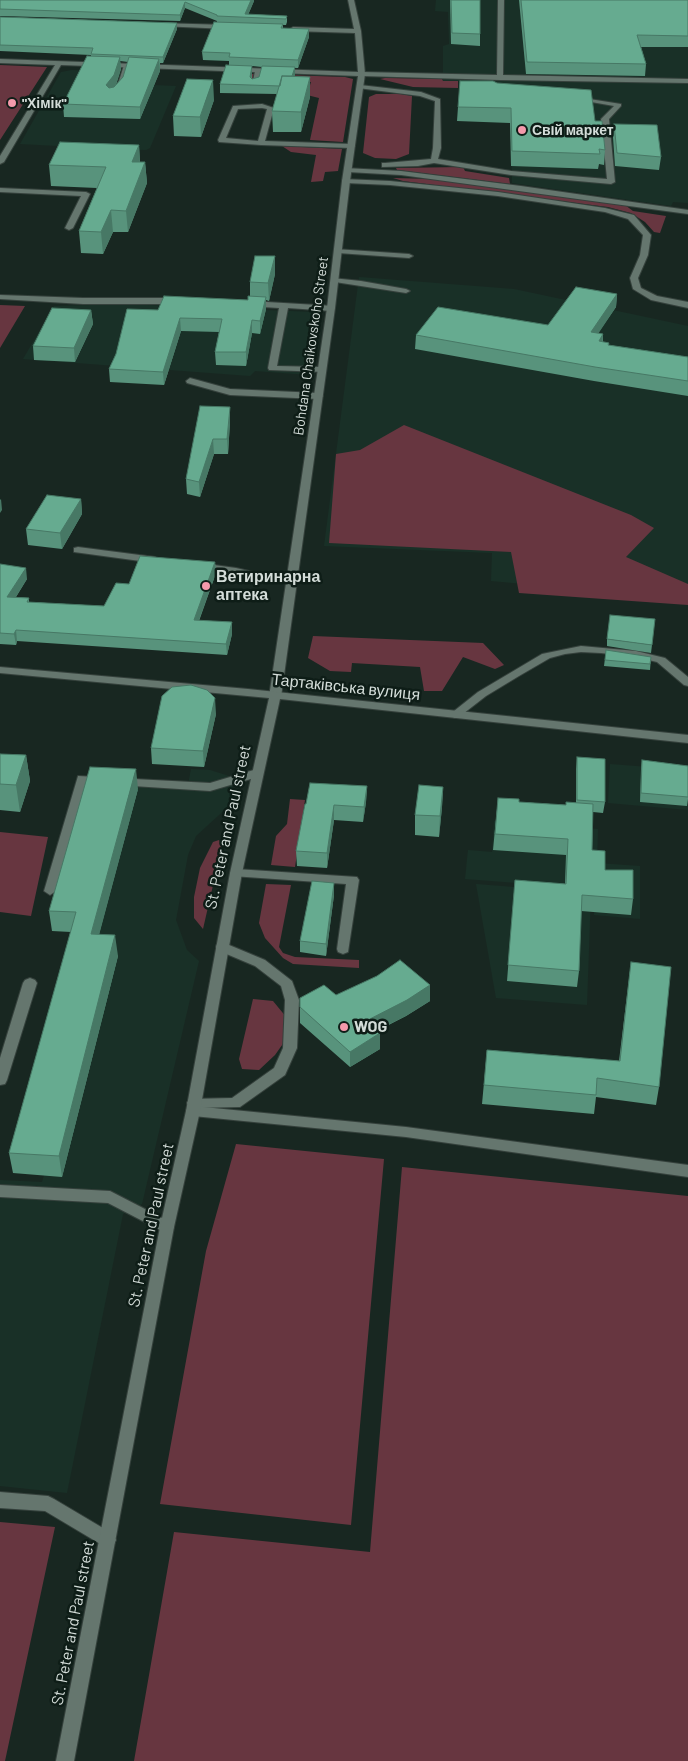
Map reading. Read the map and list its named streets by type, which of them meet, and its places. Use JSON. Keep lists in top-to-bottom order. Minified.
{"streets":{"street":["Bohdana Chaikovskoho Street","Тартаківська вулиця","St. Peter and Paul street"]},"crossings":[["Bohdana Chaikovskoho Street","Тартаківська вулиця"],["Bohdana Chaikovskoho Street","St. Peter and Paul street"],["Тартаківська вулиця","St. Peter and Paul street"]],"places":["\"Хімік\"","Свiй маркет","Ветиринарна аптека","WOG"]}
